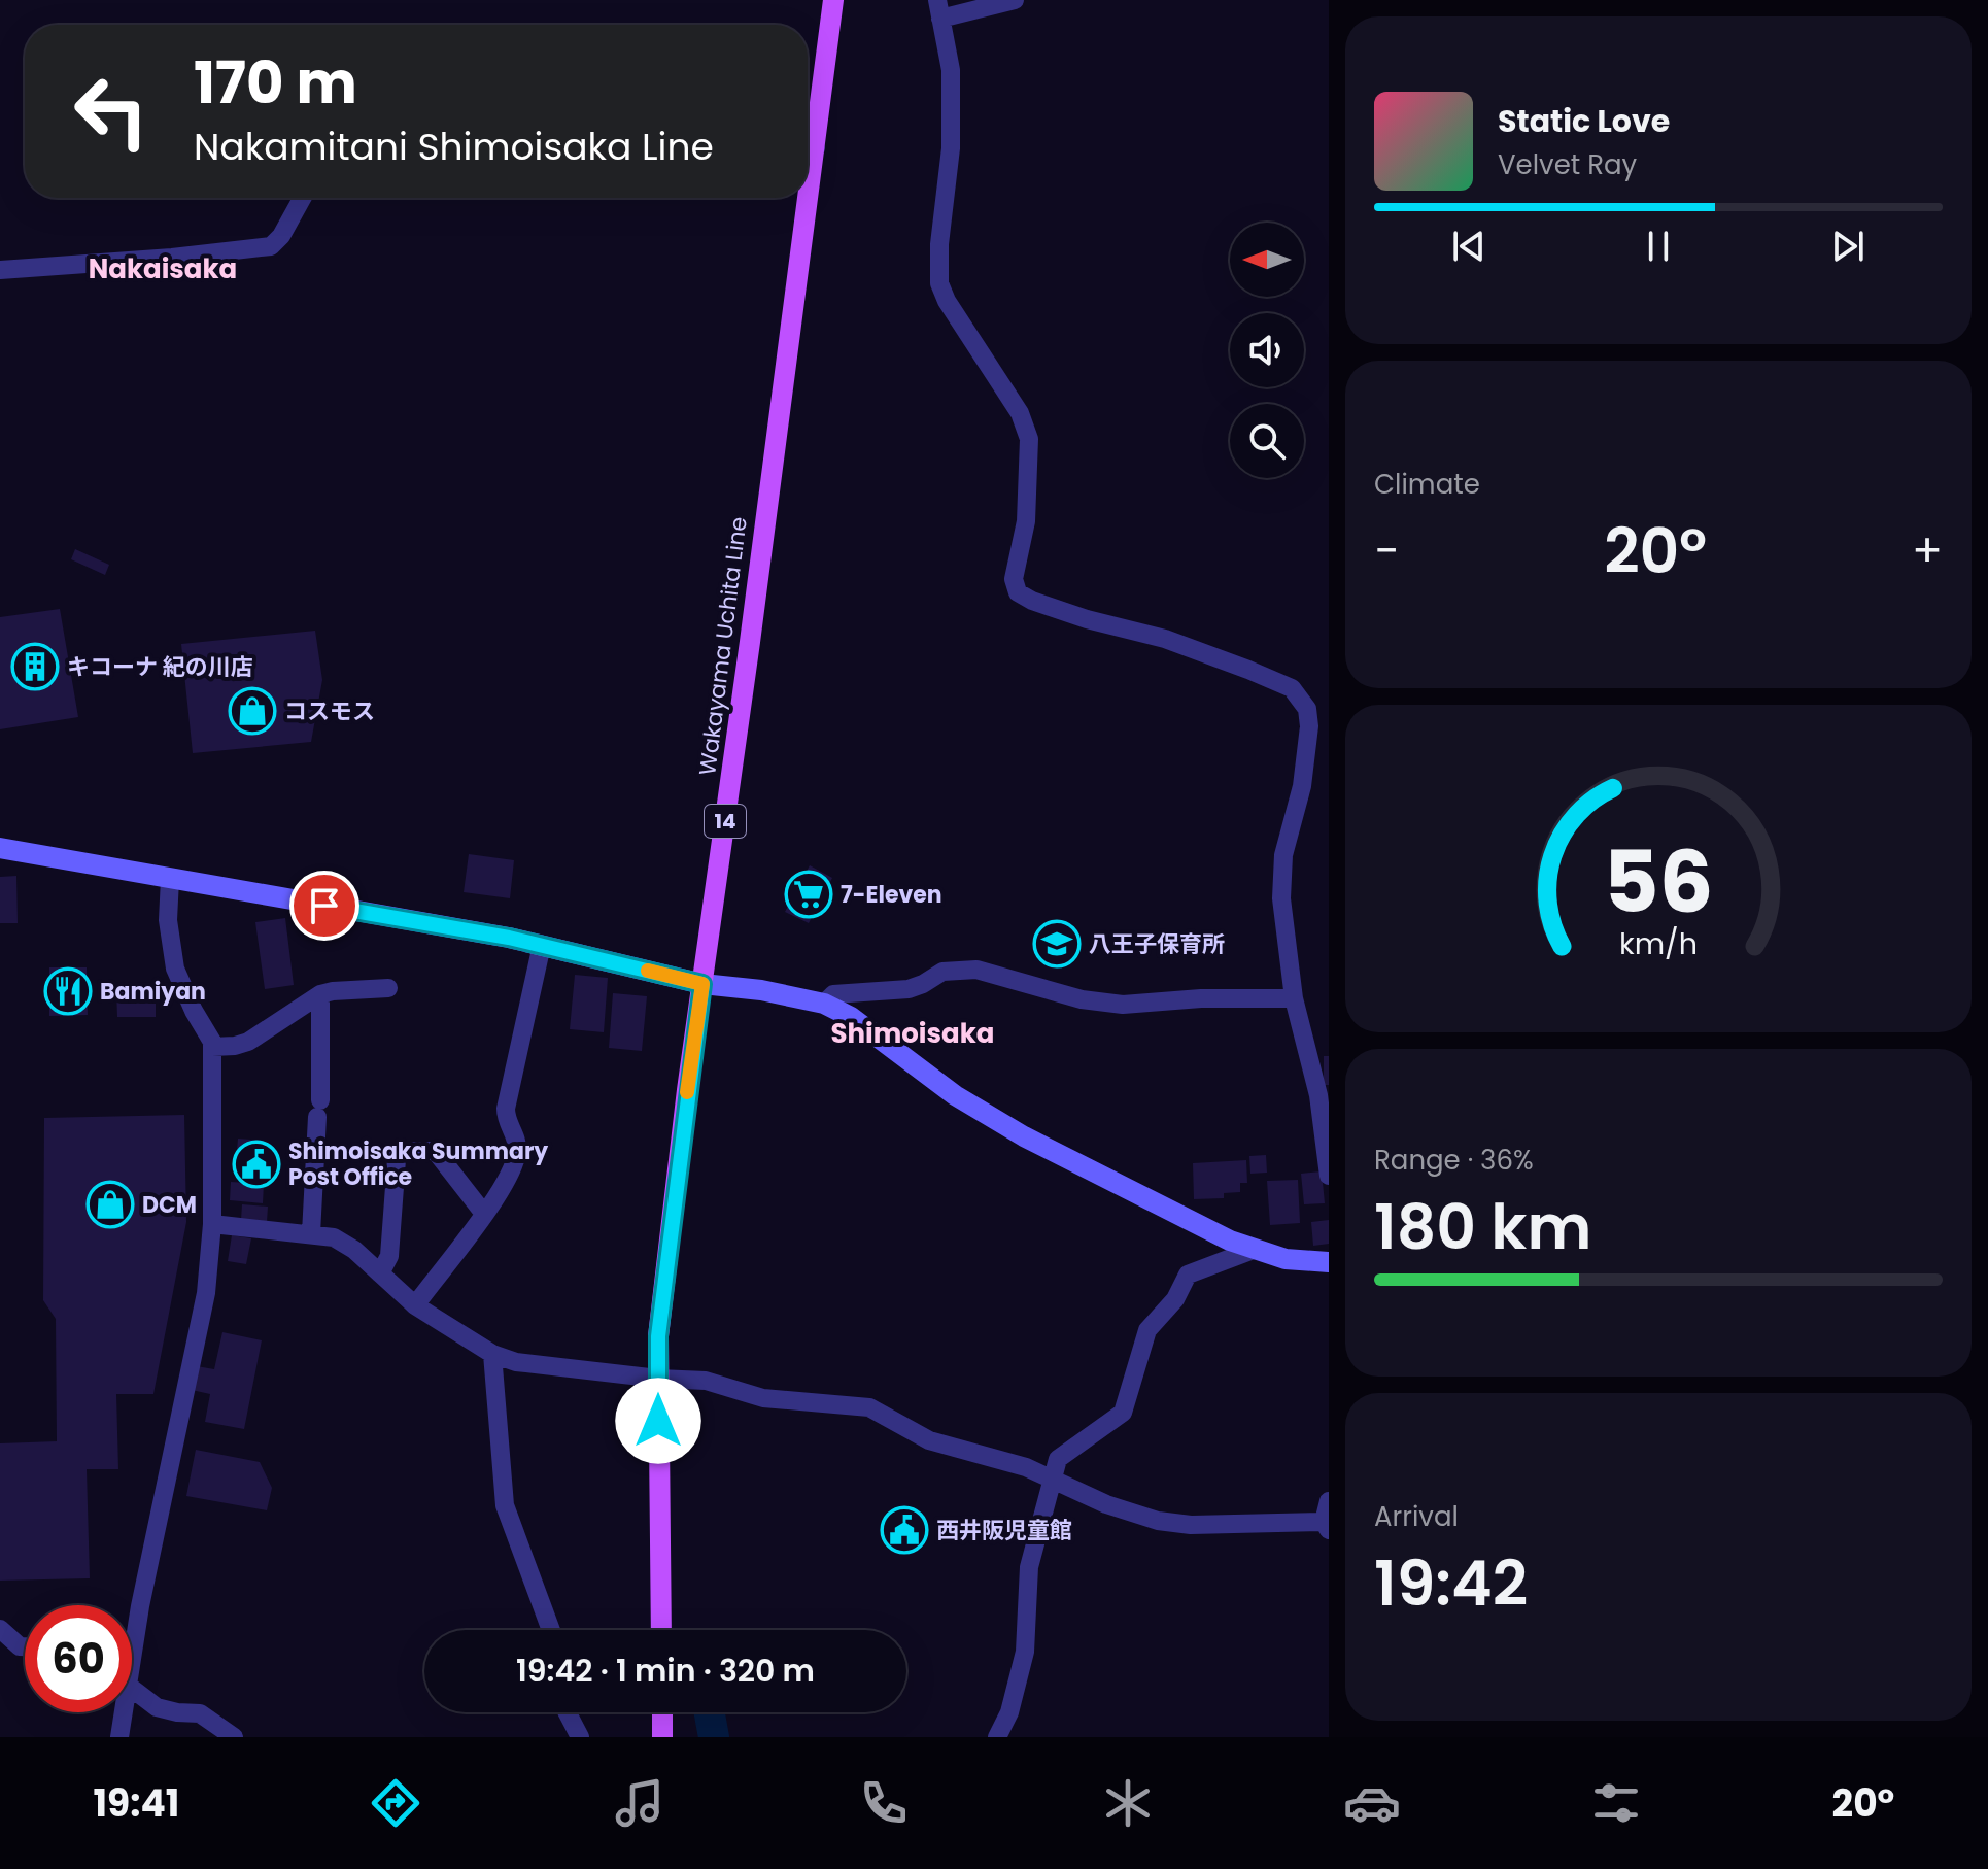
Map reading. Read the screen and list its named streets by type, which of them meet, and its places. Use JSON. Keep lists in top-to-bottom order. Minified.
{"streets":{"main road":["Wakayama Uchita Line","14"]},"districts":["Nakaisaka","Shimoisaka"],"places":{"building":["キコーナ 紀の川店"],"shop":["コスモス","DCM"],"supermarket":["7-Eleven"],"school or university":["八王子保育所"],"restaurant":["Bamiyan"],"public building":["Shimoisaka Summary Post Office","西井阪児童館"]},"north":"left","page":{"turn":["170 m","Nakamitani Shimoisaka Line"],"song":["Static Love","Velvet Ray"],"tile":["Climate",["Range · 36%","180 km"],["Arrival","19:42"]],"heat":["−","20°","+"],"limit":"60","trip":"19:42 · 1 min · 320 m","tabs":["19:41","20°"],"gauge":["56","km/h"]}}
